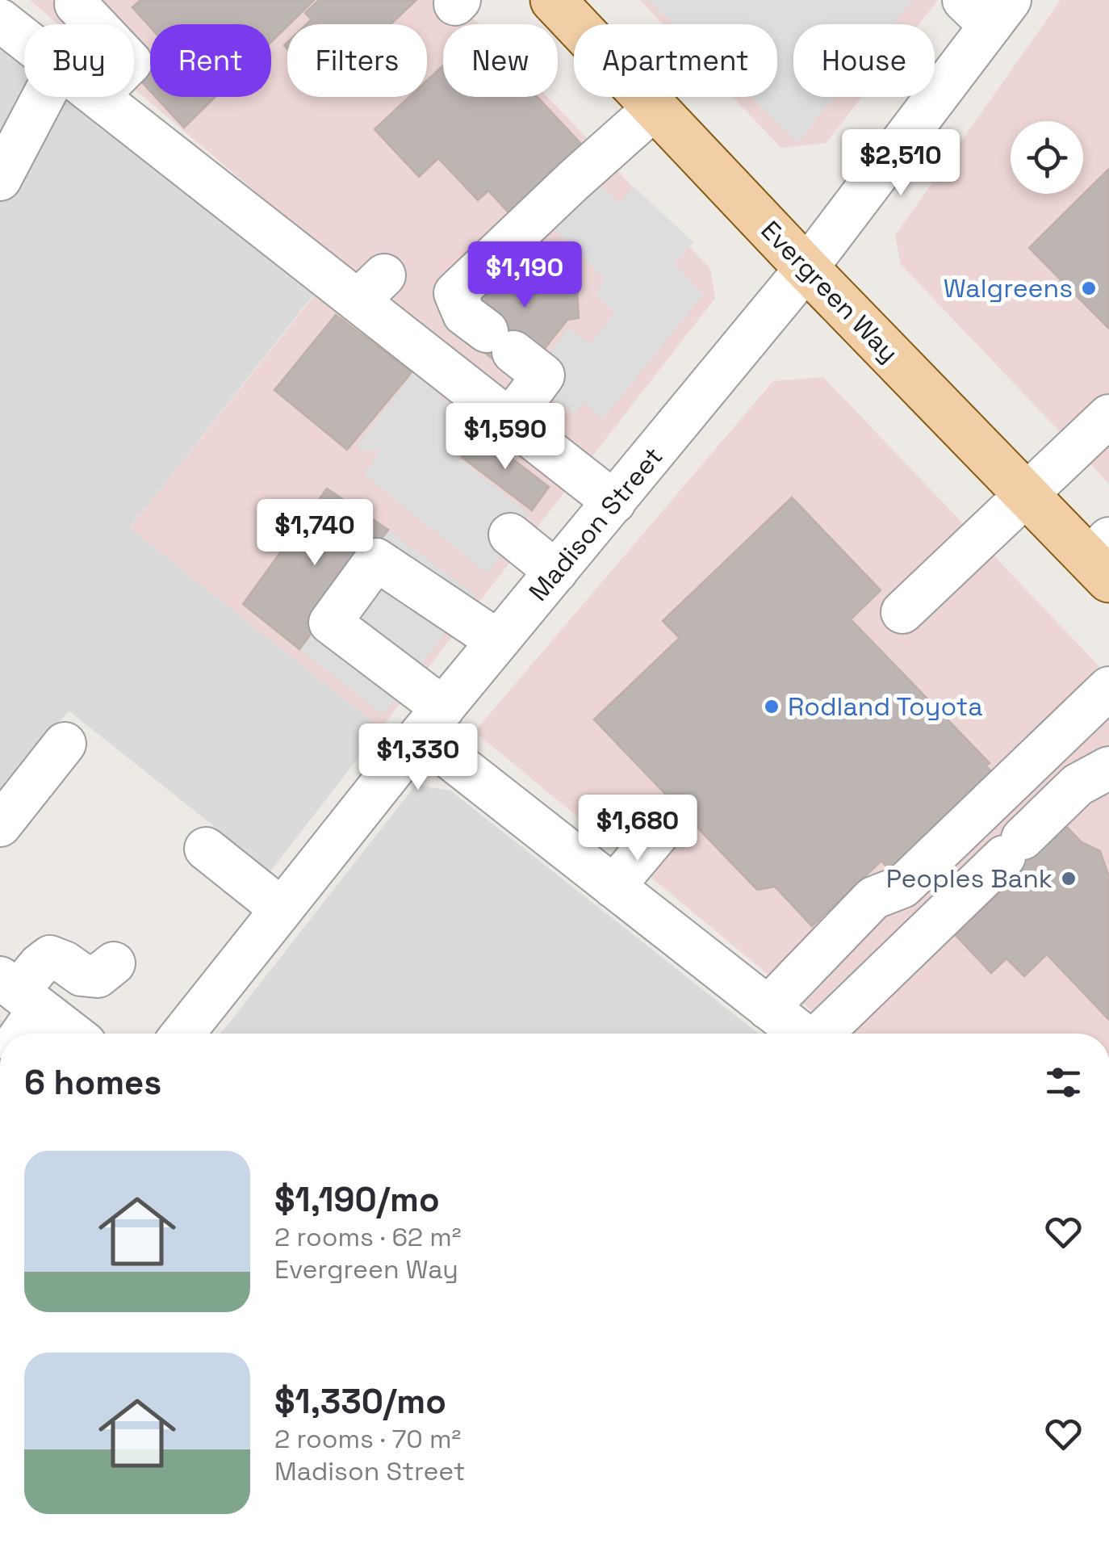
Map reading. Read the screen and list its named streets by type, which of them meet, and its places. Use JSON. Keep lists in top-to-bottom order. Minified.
{"streets":{"main road":["Evergreen Way"],"street":["Madison Street"]},"crossings":[["Evergreen Way","Madison Street"]],"places":["Walgreens","Rodland Toyota","Peoples Bank"],"page":{"chip":["Buy","Rent","Filters","New","Apartment","House"],"price":["$2,510","$1,190","$1,590","$1,740","$1,330","$1,680"],"heading":"6 homes","list":[{"name":"$1,190/mo","note":"2 rooms · 62 m² · Evergreen Way"},{"name":"$1,330/mo","note":"2 rooms · 70 m² · Madison Street"}]}}
